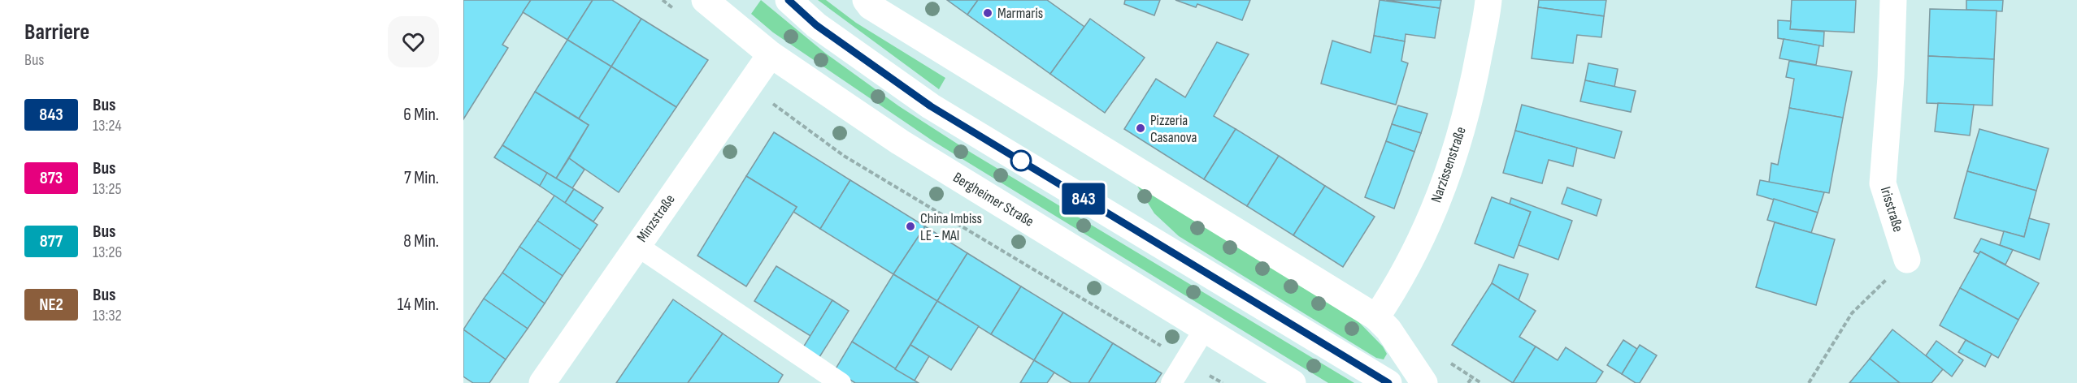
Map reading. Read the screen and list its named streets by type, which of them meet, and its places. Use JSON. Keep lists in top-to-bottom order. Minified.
{"streets":{"street":["Narzissenstraße","Bergheimer Straße","Irisstraße","Minzstraße"]},"crossings":[["Bergheimer Straße","Minzstraße"]],"places":["Marmaris","Pizzeria Casanova","China Imbiss LE - MAI"],"lines":["bus line 843"],"page":{"heading":["Barriere","Bus"],"on_map":"843","list":[{"mark":"843","name":"Bus","note":"13:24","value":"6 Min."},{"mark":"873","name":"Bus","note":"13:25","value":"7 Min."},{"mark":"877","name":"Bus","note":"13:26","value":"8 Min."},{"mark":"NE2","name":"Bus","note":"13:32","value":"14 Min."}]}}
